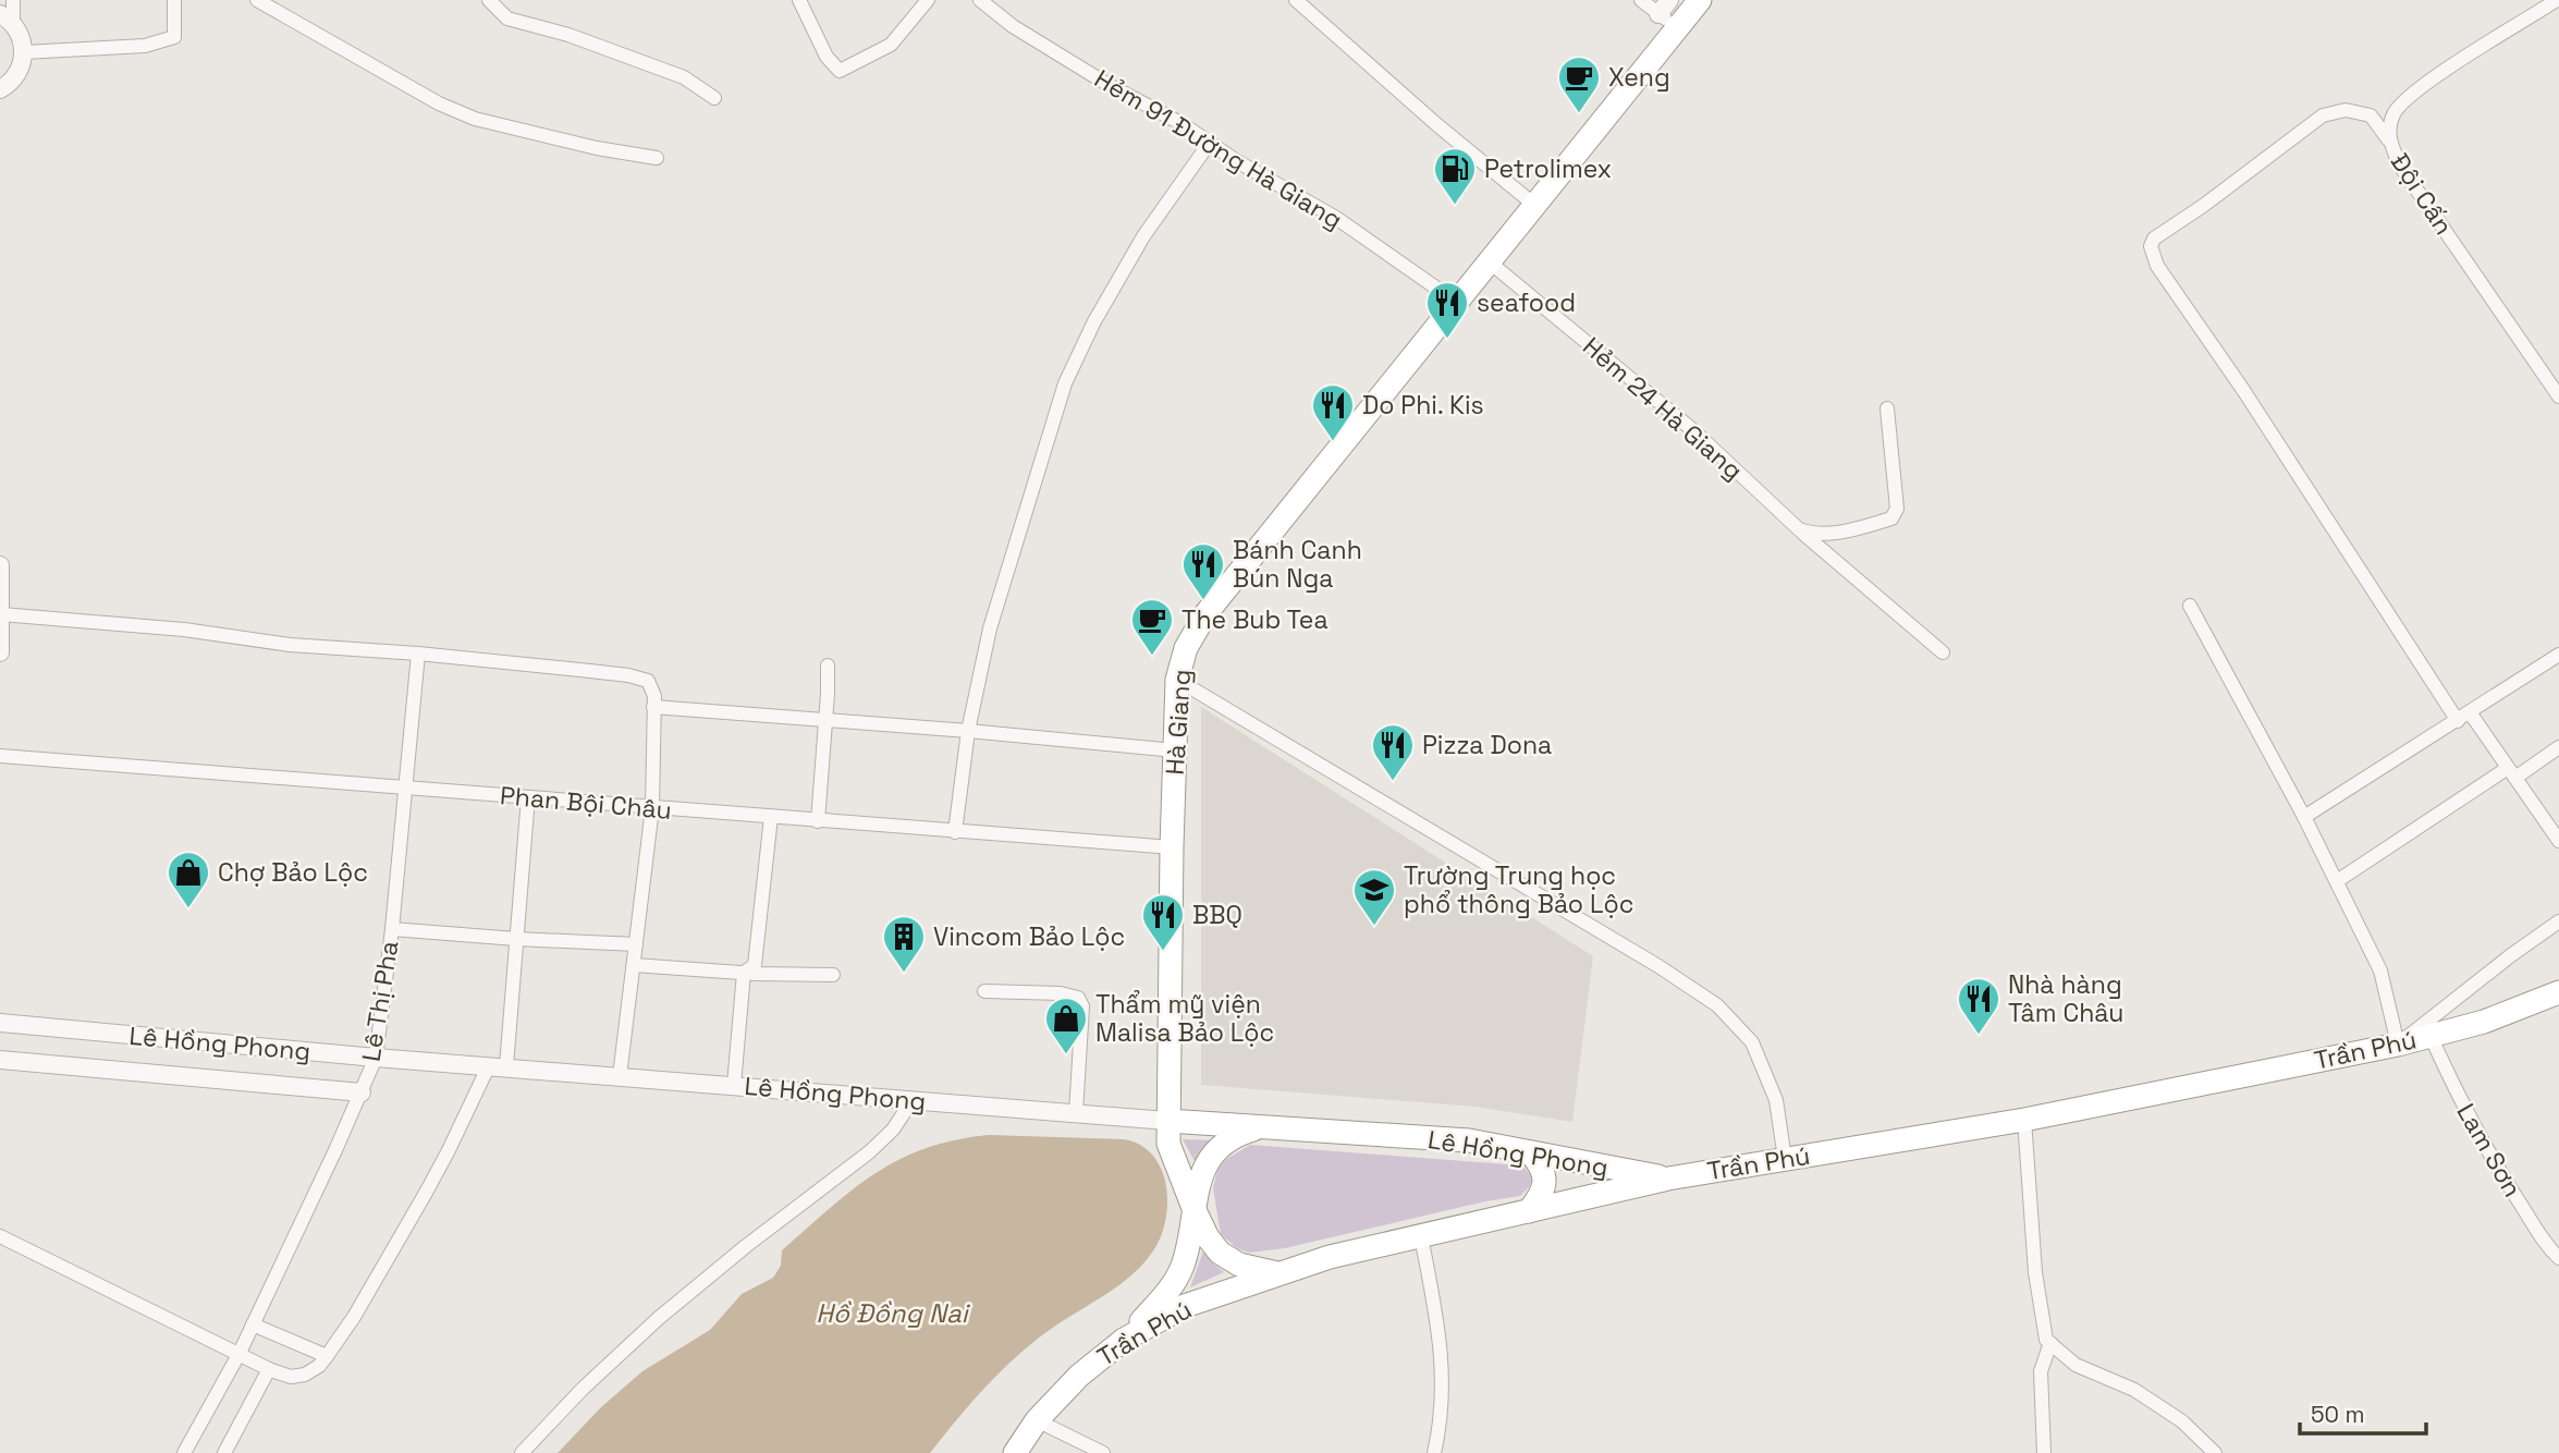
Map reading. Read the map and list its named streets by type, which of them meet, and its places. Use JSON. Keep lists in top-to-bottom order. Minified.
{"streets":{"highway":["Hà Giang","Lê Hồng Phong","Trần Phú"],"street":["Hẻm 91 Đường Hà Giang","Đội Cấn","Hẻm 24 Hà Giang","Phan Bội Châu","Lê Thị Pha","Lam Sơn"]},"crossings":[["Hẻm 91 Đường Hà Giang","Hà Giang"],["Hẻm 24 Hà Giang","Hà Giang"],["Hà Giang","Phan Bội Châu"],["Hà Giang","Lê Hồng Phong"],["Hà Giang","Trần Phú"],["Phan Bội Châu","Lê Thị Pha"],["Lê Thị Pha","Lê Hồng Phong"],["Lê Hồng Phong","Trần Phú"],["Trần Phú","Lam Sơn"]],"water":["Hồ Đồng Nai"],"places":{"cafe":["Xeng","The Bub Tea"],"fuel station":["Petrolimex"],"restaurant":["seafood","Do Phi. Kis","Bánh Canh Bún Nga","Pizza Dona","BBQ","Nhà hàng Tâm Châu"],"shop":["Chợ Bảo Lộc","Thẩm mỹ viện Malisa Bảo Lộc"],"school or university":["Trường Trung học phổ thông Bảo Lộc"],"building":["Vincom Bảo Lộc"]},"scale_bar":"50 m"}
